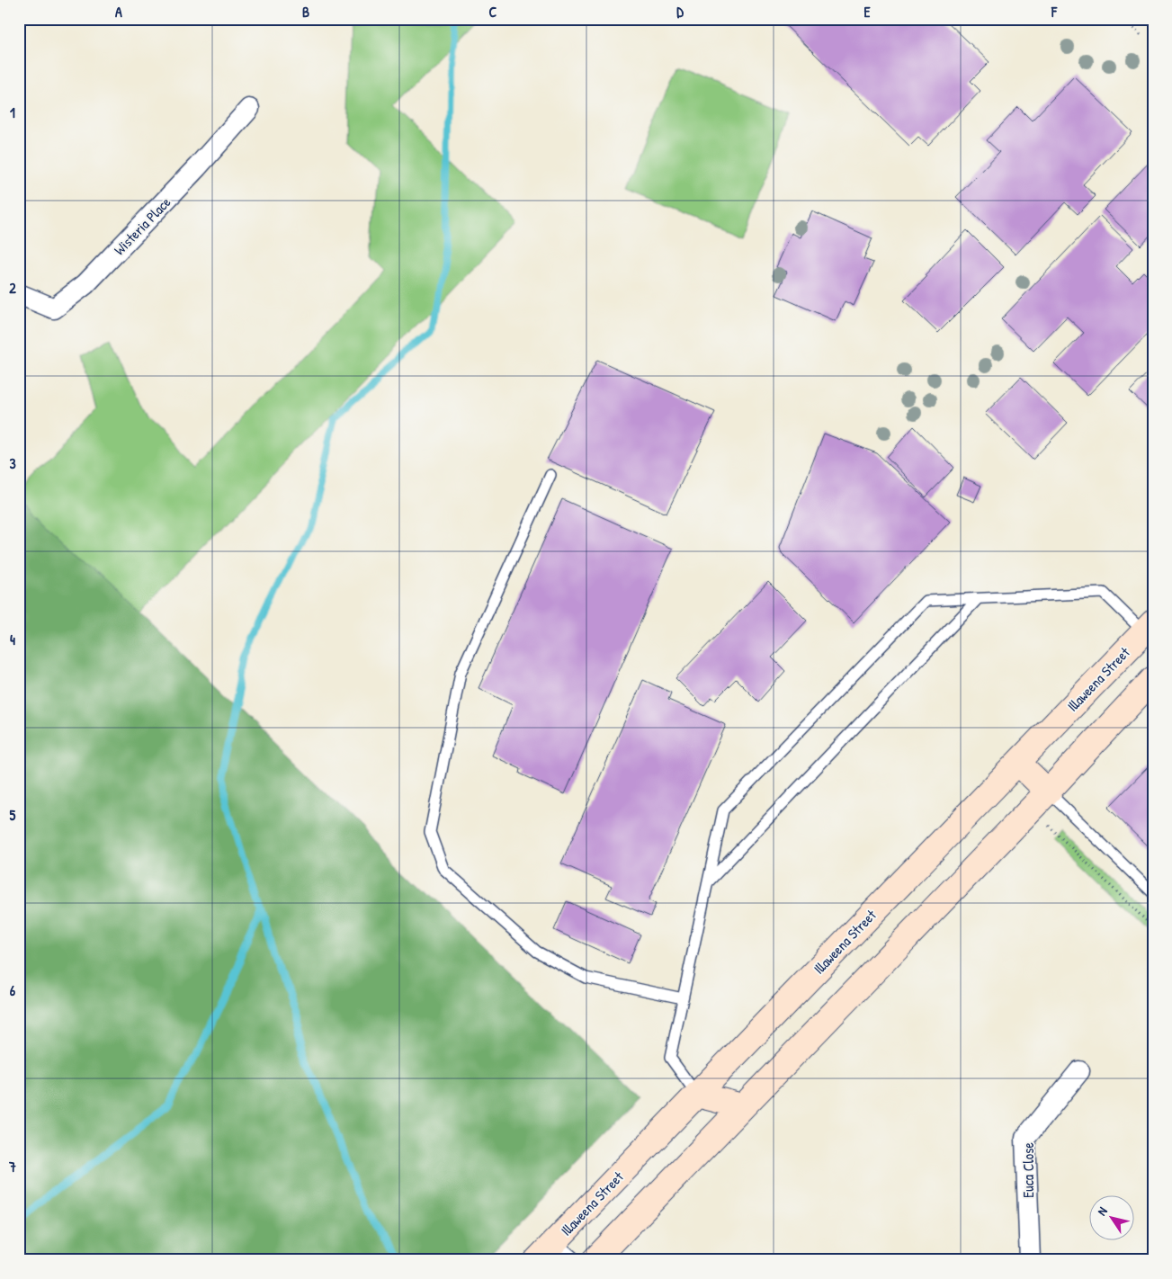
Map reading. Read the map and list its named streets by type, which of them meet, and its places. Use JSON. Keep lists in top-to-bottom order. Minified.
{"streets":{"main road":["Illaweena Street"],"street":["Wisteria Place","Euca Close"]},"north":"top left","grid":{"columns":["A","B","C","D","E","F"],"rows":["1","2","3","4","5","6","7"]}}
